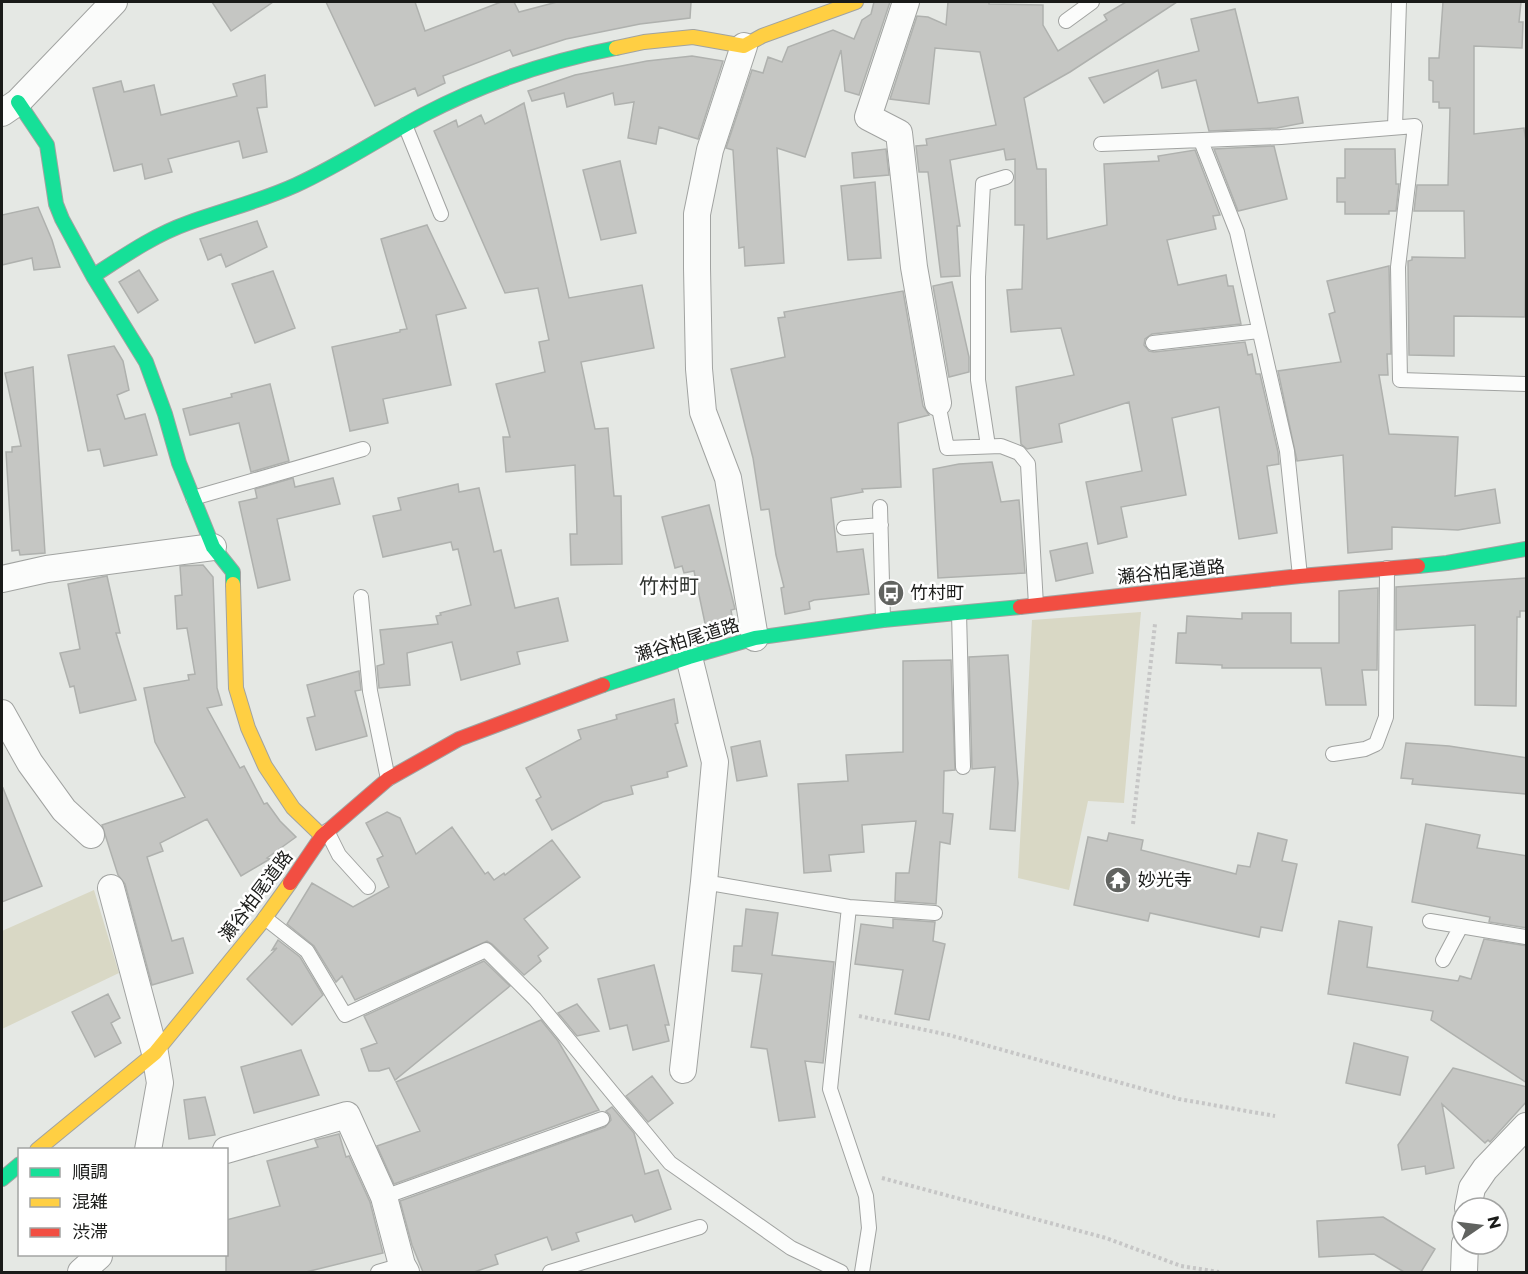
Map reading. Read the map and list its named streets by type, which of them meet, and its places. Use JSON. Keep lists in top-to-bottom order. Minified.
{"streets":{"main road":["瀬谷柏尾道路"]},"districts":["竹村町"],"places":{"bus stop":["竹村町"],"temple":["妙光寺"]},"legend":["順調","混雑","渋滞"],"north":"right"}
